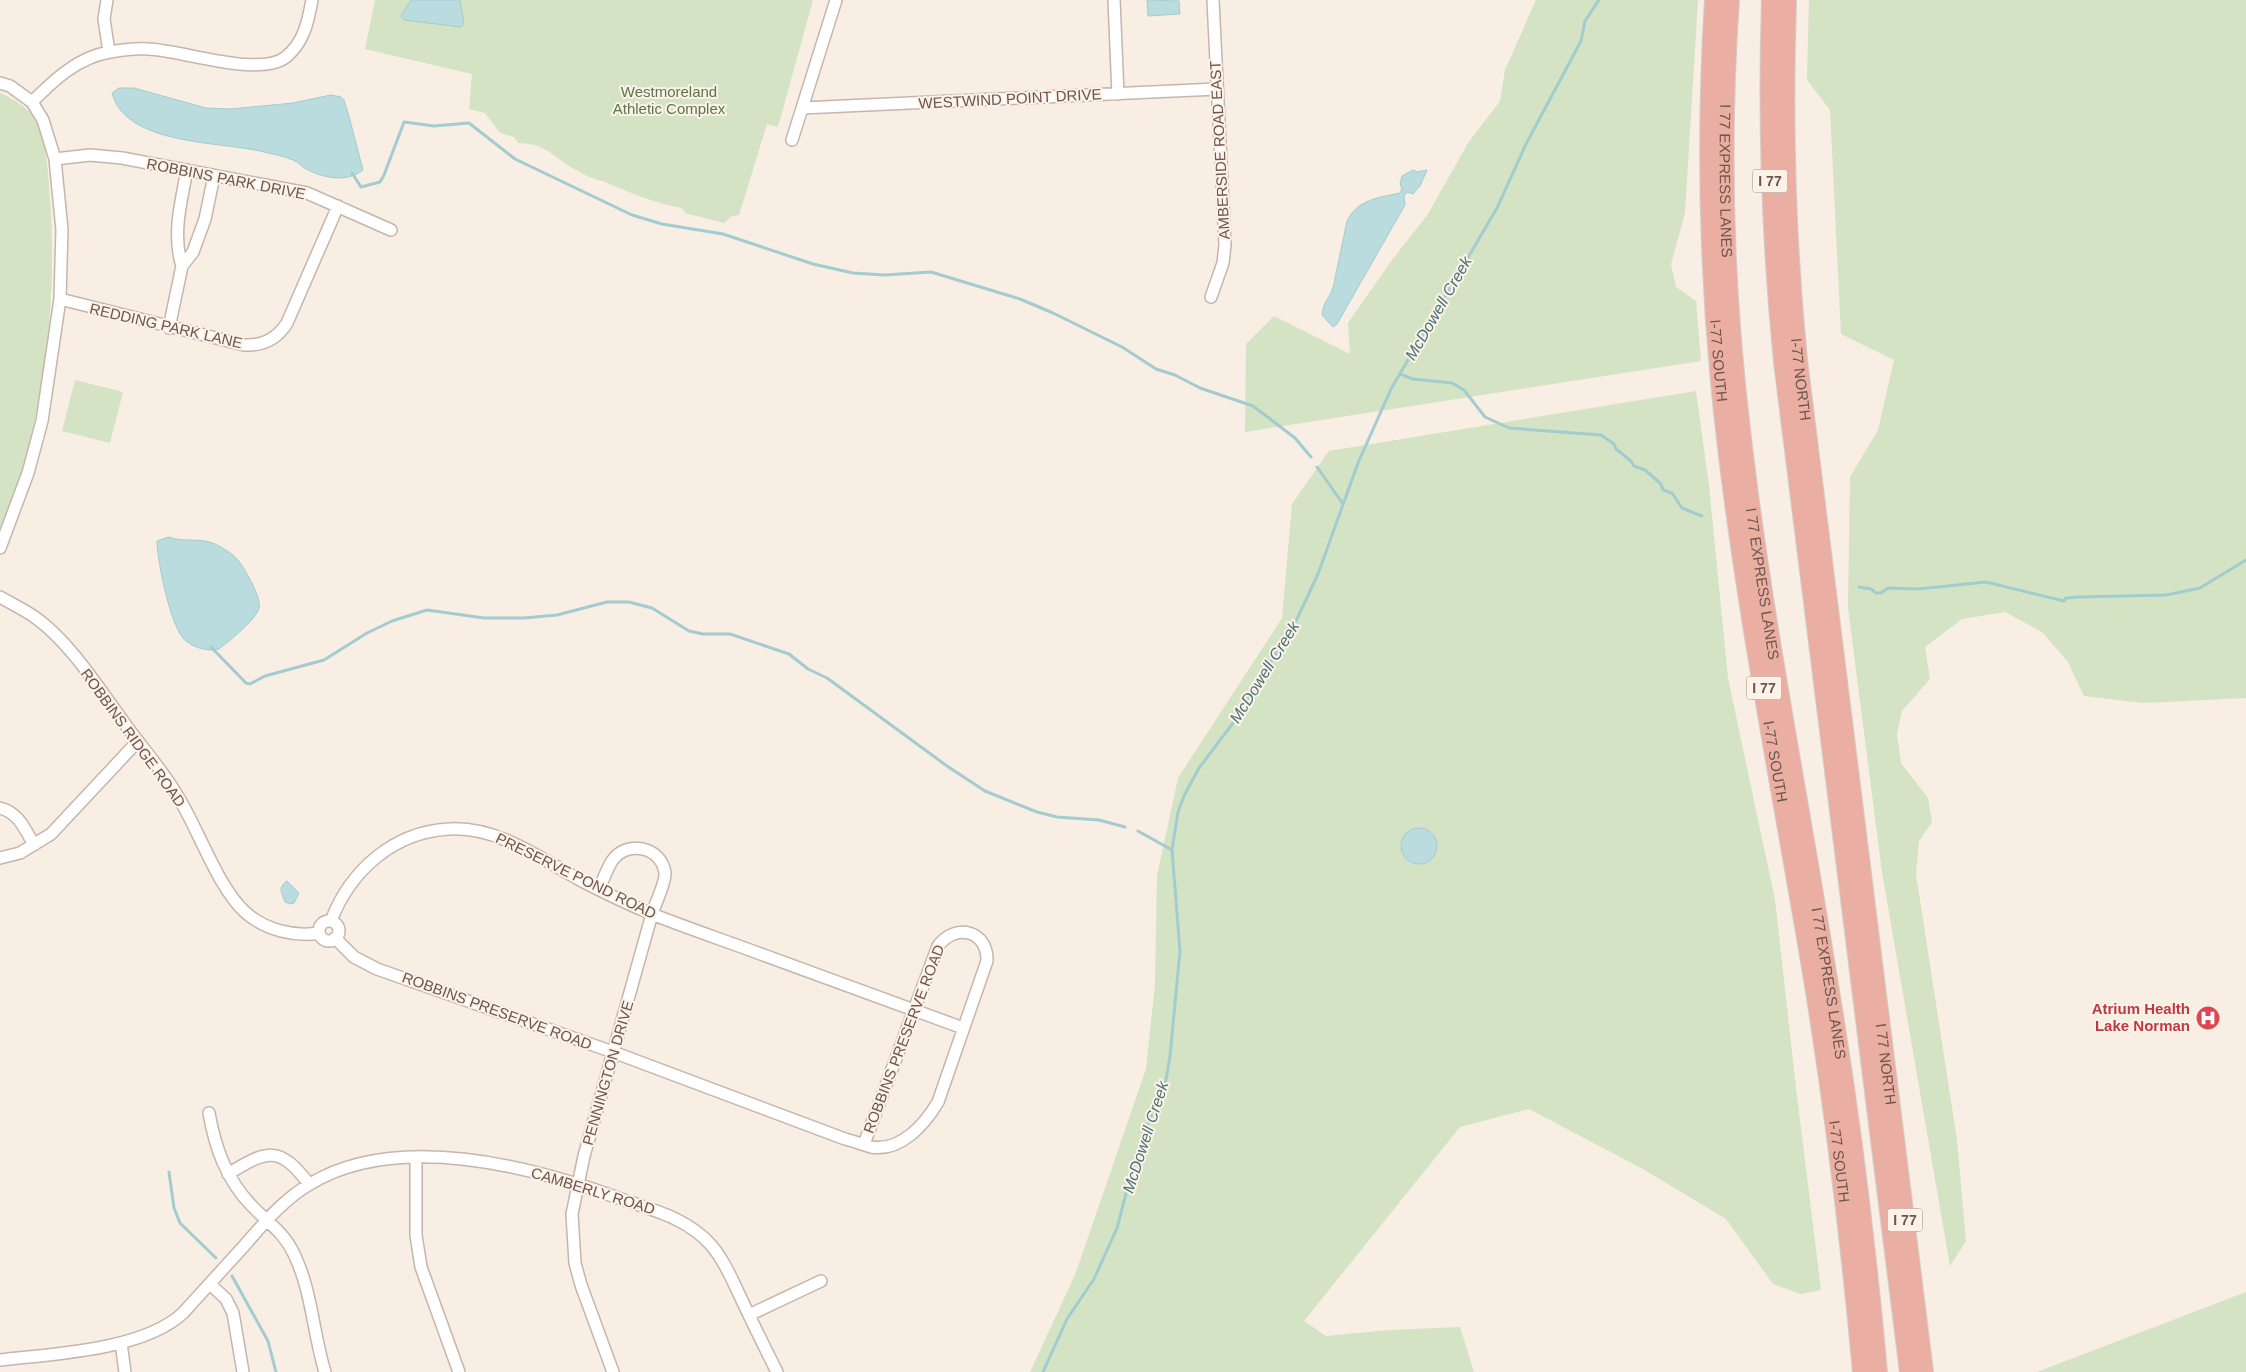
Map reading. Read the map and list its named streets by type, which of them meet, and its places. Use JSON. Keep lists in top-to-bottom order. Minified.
{"streets":{"highway":["I 77 EXPRESS LANES","I 77","I-77 SOUTH","I-77 NORTH","I 77 NORTH"],"street":["WESTWIND POINT DRIVE","AMBERSIDE ROAD EAST","ROBBINS PARK DRIVE","REDDING PARK LANE","ROBBINS RIDGE ROAD","PRESERVE POND ROAD","ROBBINS PRESERVE ROAD","PENNINGTON DRIVE","CAMBERLY ROAD"]},"crossings":[["WESTWIND POINT DRIVE","AMBERSIDE ROAD EAST"],["ROBBINS PARK DRIVE","REDDING PARK LANE"],["I-77 NORTH","I 77 NORTH"],["ROBBINS RIDGE ROAD","PRESERVE POND ROAD"],["ROBBINS RIDGE ROAD","ROBBINS PRESERVE ROAD"],["PRESERVE POND ROAD","ROBBINS PRESERVE ROAD"],["PRESERVE POND ROAD","PENNINGTON DRIVE"],["ROBBINS PRESERVE ROAD","PENNINGTON DRIVE"],["PENNINGTON DRIVE","CAMBERLY ROAD"]],"water":["McDowell Creek"],"parks":["Westmoreland Athletic Complex"],"places":{"hospital":["Atrium Health Lake Norman"]}}
